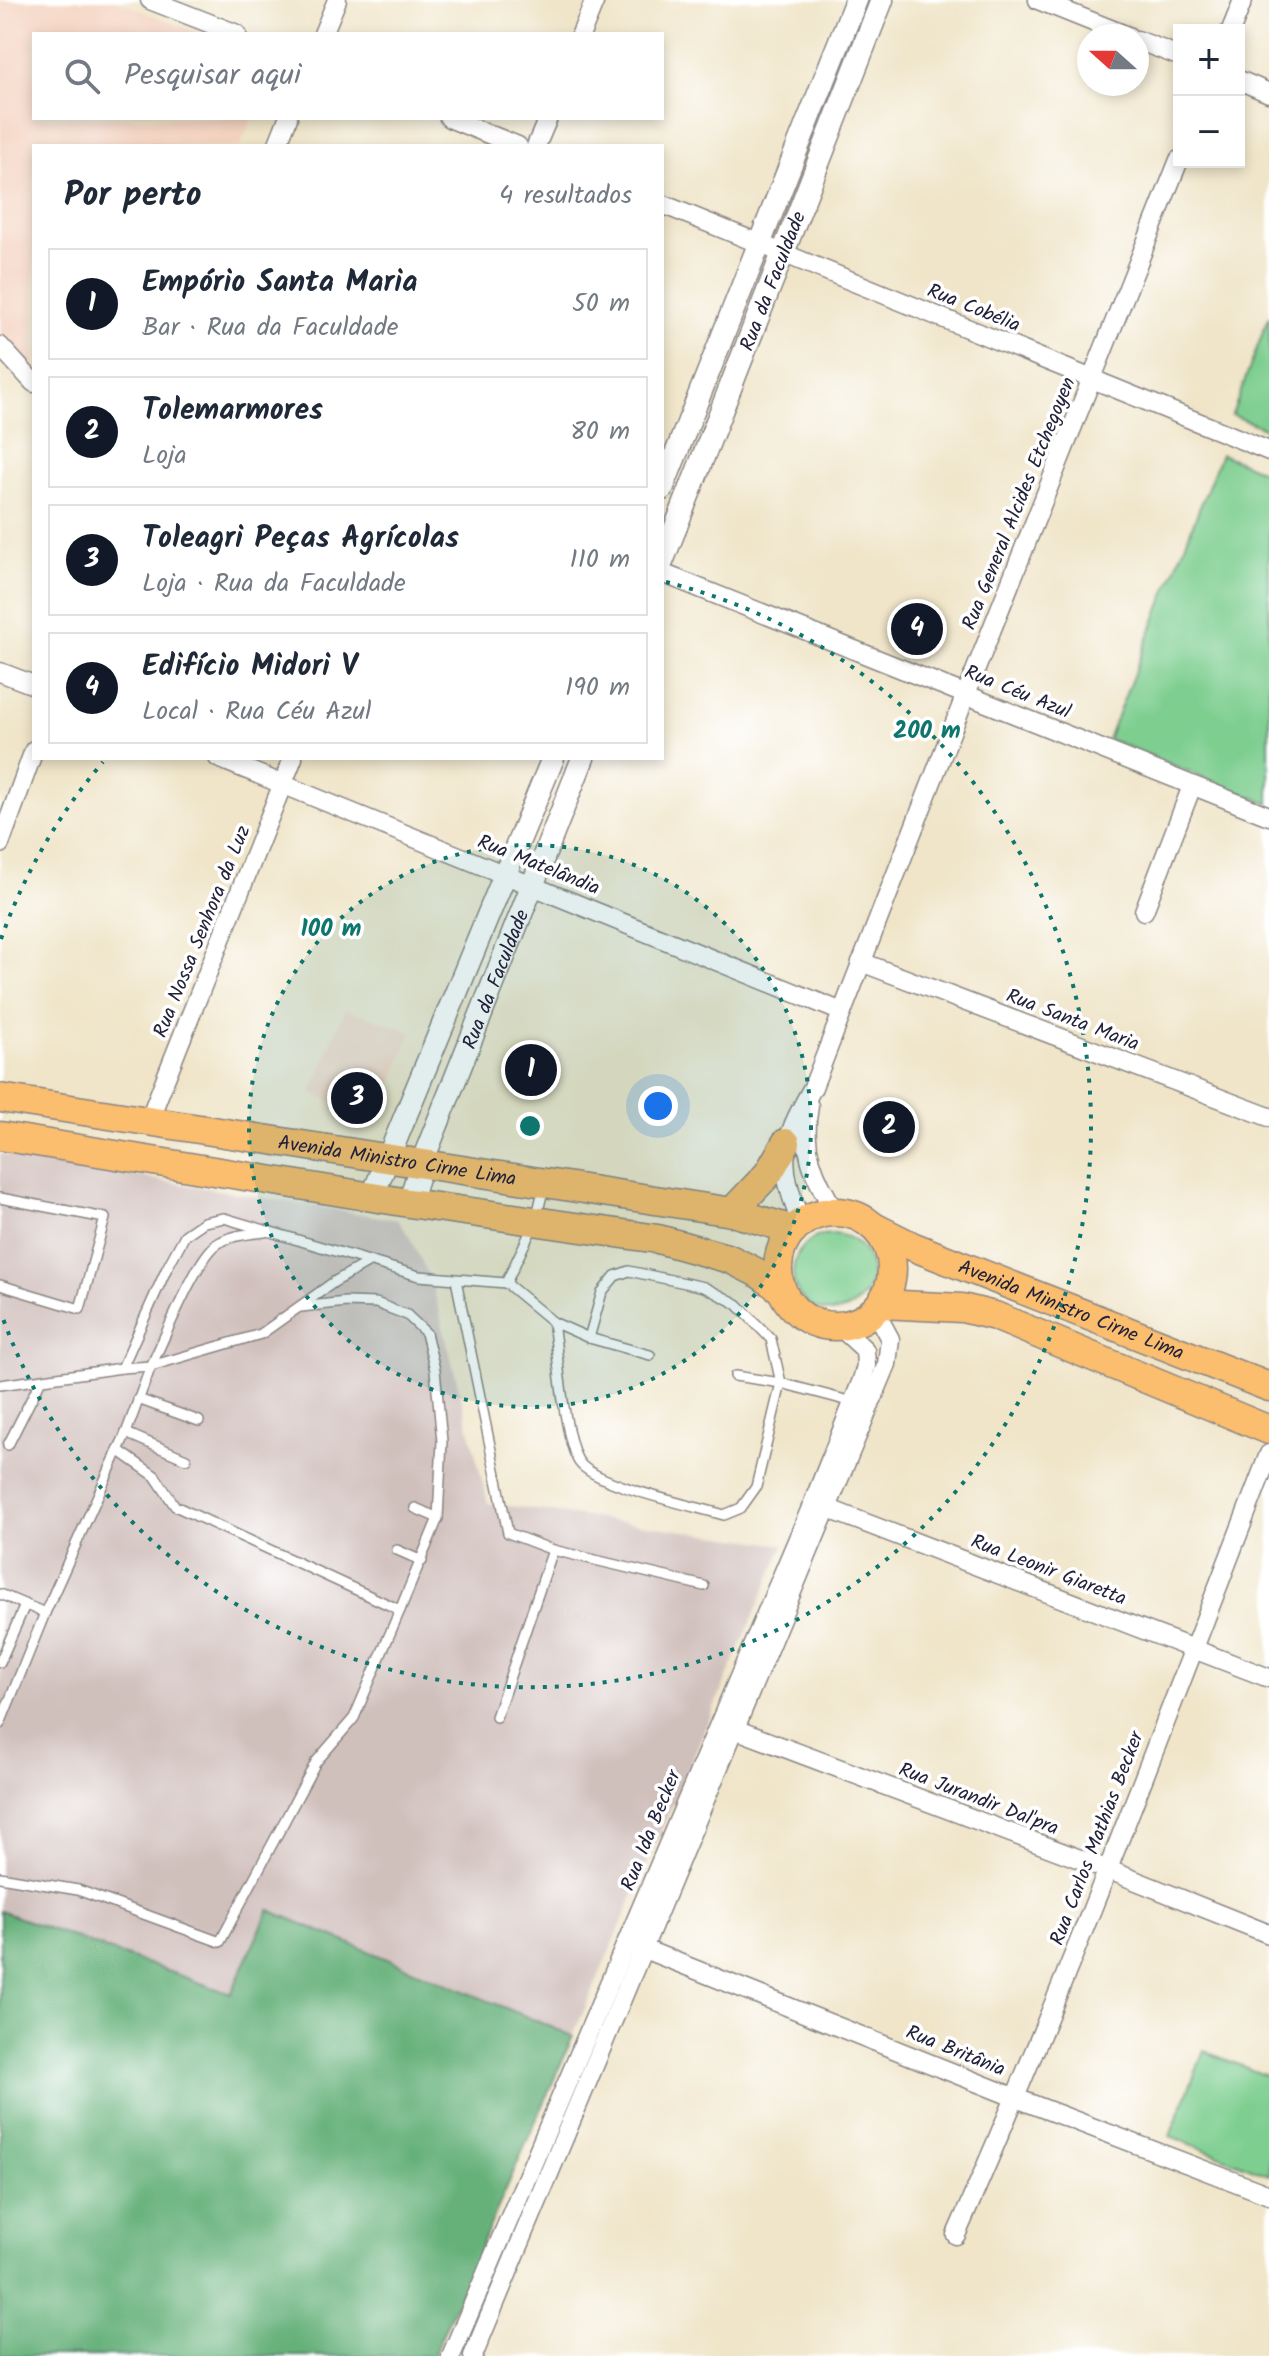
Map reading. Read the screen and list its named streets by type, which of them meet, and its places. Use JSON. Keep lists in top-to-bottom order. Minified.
{"streets":{"main road":["Avenida Ministro Cirne Lima"],"street":["Rua da Faculdade","Rua Cobélia","Rua General Alcides Etchegoyen","Rua Céu Azul","Rua Matelândia","Rua Nossa Senhora da Luz","Rua Santa Maria","Rua Leonir Giaretta","Rua Jurandir Dal'pra","Rua Ida Becker","Rua Carlos Mathias Becker","Rua Britânia"]},"crossings":[["Rua da Faculdade","Rua Cobélia"],["Rua da Faculdade","Rua Matelândia"],["Rua da Faculdade","Avenida Ministro Cirne Lima"],["Rua Cobélia","Rua General Alcides Etchegoyen"],["Rua General Alcides Etchegoyen","Rua Céu Azul"],["Rua General Alcides Etchegoyen","Rua Matelândia"],["Rua General Alcides Etchegoyen","Rua Santa Maria"],["Rua General Alcides Etchegoyen","Avenida Ministro Cirne Lima"],["Rua General Alcides Etchegoyen","Rua Ida Becker"],["Rua Matelândia","Rua Nossa Senhora da Luz"],["Rua Nossa Senhora da Luz","Avenida Ministro Cirne Lima"],["Avenida Ministro Cirne Lima","Rua Ida Becker"],["Rua Leonir Giaretta","Rua Ida Becker"],["Rua Leonir Giaretta","Rua Carlos Mathias Becker"],["Rua Jurandir Dal'pra","Rua Ida Becker"],["Rua Jurandir Dal'pra","Rua Carlos Mathias Becker"],["Rua Ida Becker","Rua Britânia"],["Rua Carlos Mathias Becker","Rua Britânia"]],"north":"left","page":{"map_buttons":["+","−"],"search":"Pesquisar aqui","heading":["Por perto","4 resultados"],"list":[{"mark":"1","name":"Empório Santa Maria","note":"Bar · Rua da Faculdade","value":"50 m"},{"mark":"2","name":"Tolemarmores","note":"Loja","value":"80 m"},{"mark":"3","name":"Toleagri Peças Agrícolas","note":"Loja · Rua da Faculdade","value":"110 m"},{"mark":"4","name":"Edifício Midori V","note":"Local · Rua Céu Azul","value":"190 m"}],"pins":["4","1","3","2"]},"rings":["200 m","100 m"]}
